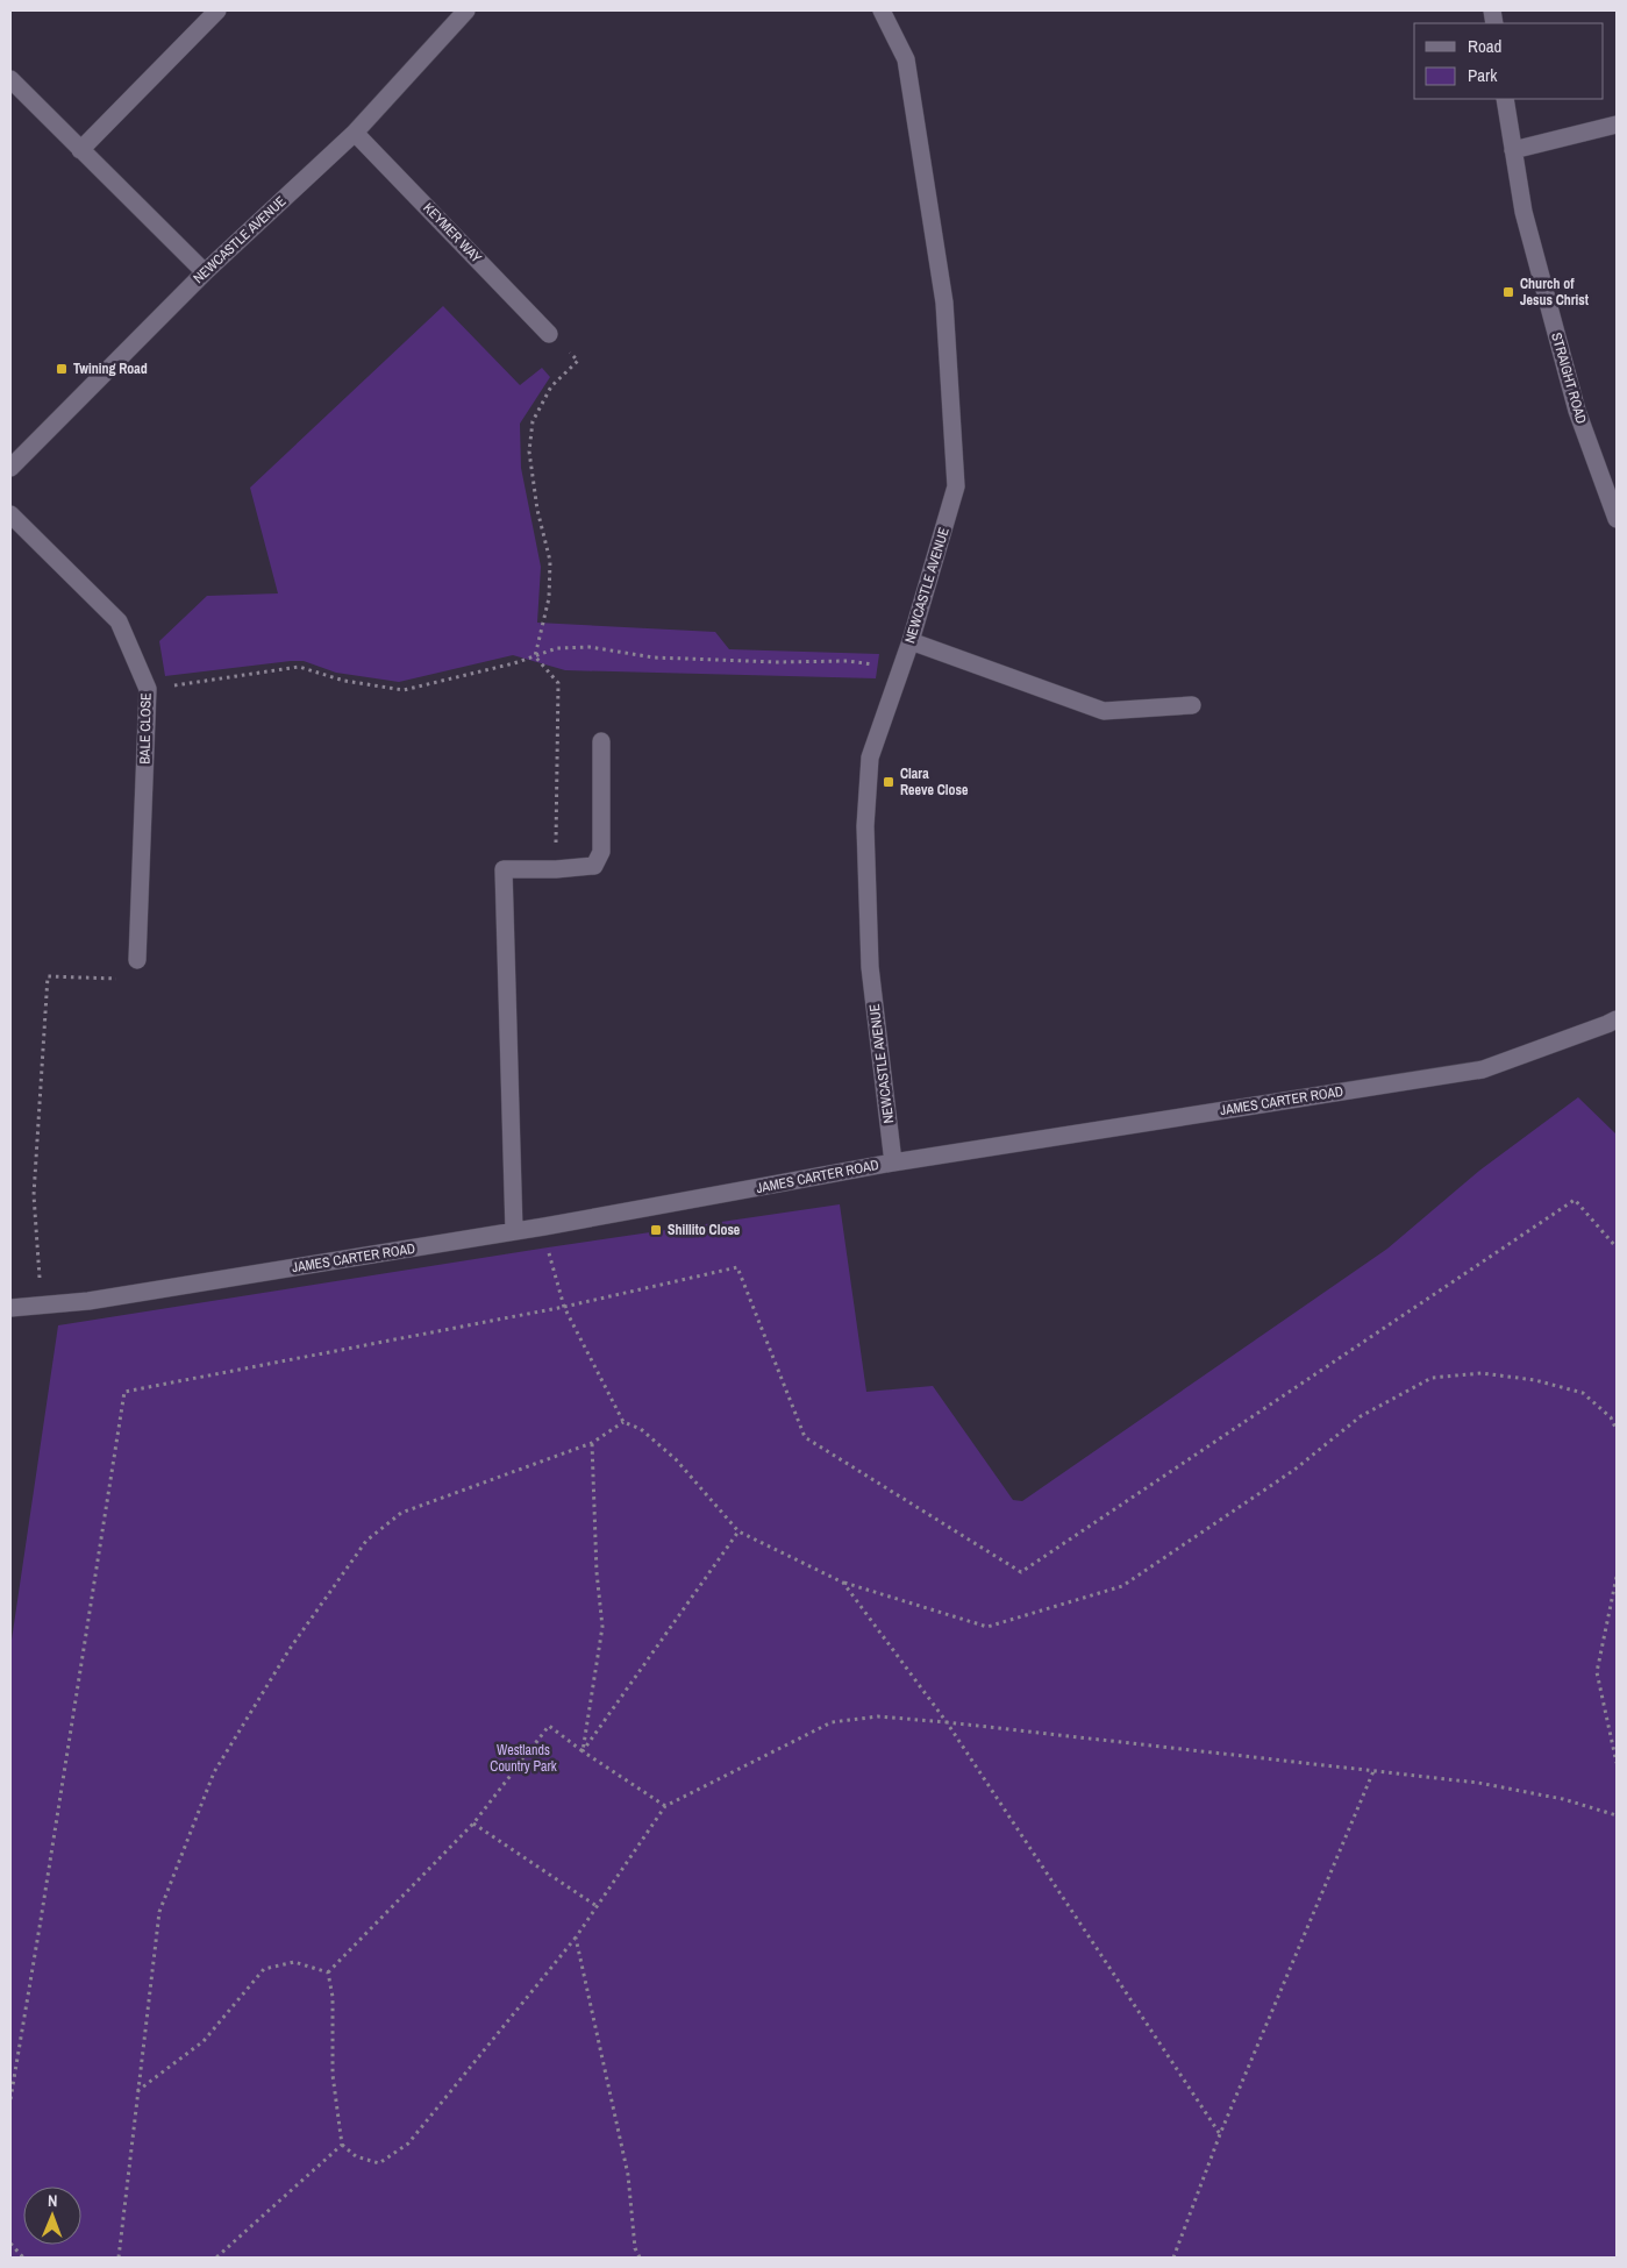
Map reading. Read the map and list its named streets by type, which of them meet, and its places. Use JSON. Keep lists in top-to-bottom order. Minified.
{"streets":{"street":["KEYMER WAY","NEWCASTLE AVENUE","STRAIGHT ROAD","BALE CLOSE","JAMES CARTER ROAD"]},"crossings":[["KEYMER WAY","NEWCASTLE AVENUE"],["NEWCASTLE AVENUE","JAMES CARTER ROAD"]],"parks":["Westlands Country Park"],"places":{"transit":["Church of Jesus Christ","Twining Road","Clara Reeve Close","Shillito Close"]},"legend":["Road","Park"],"north":"top"}
